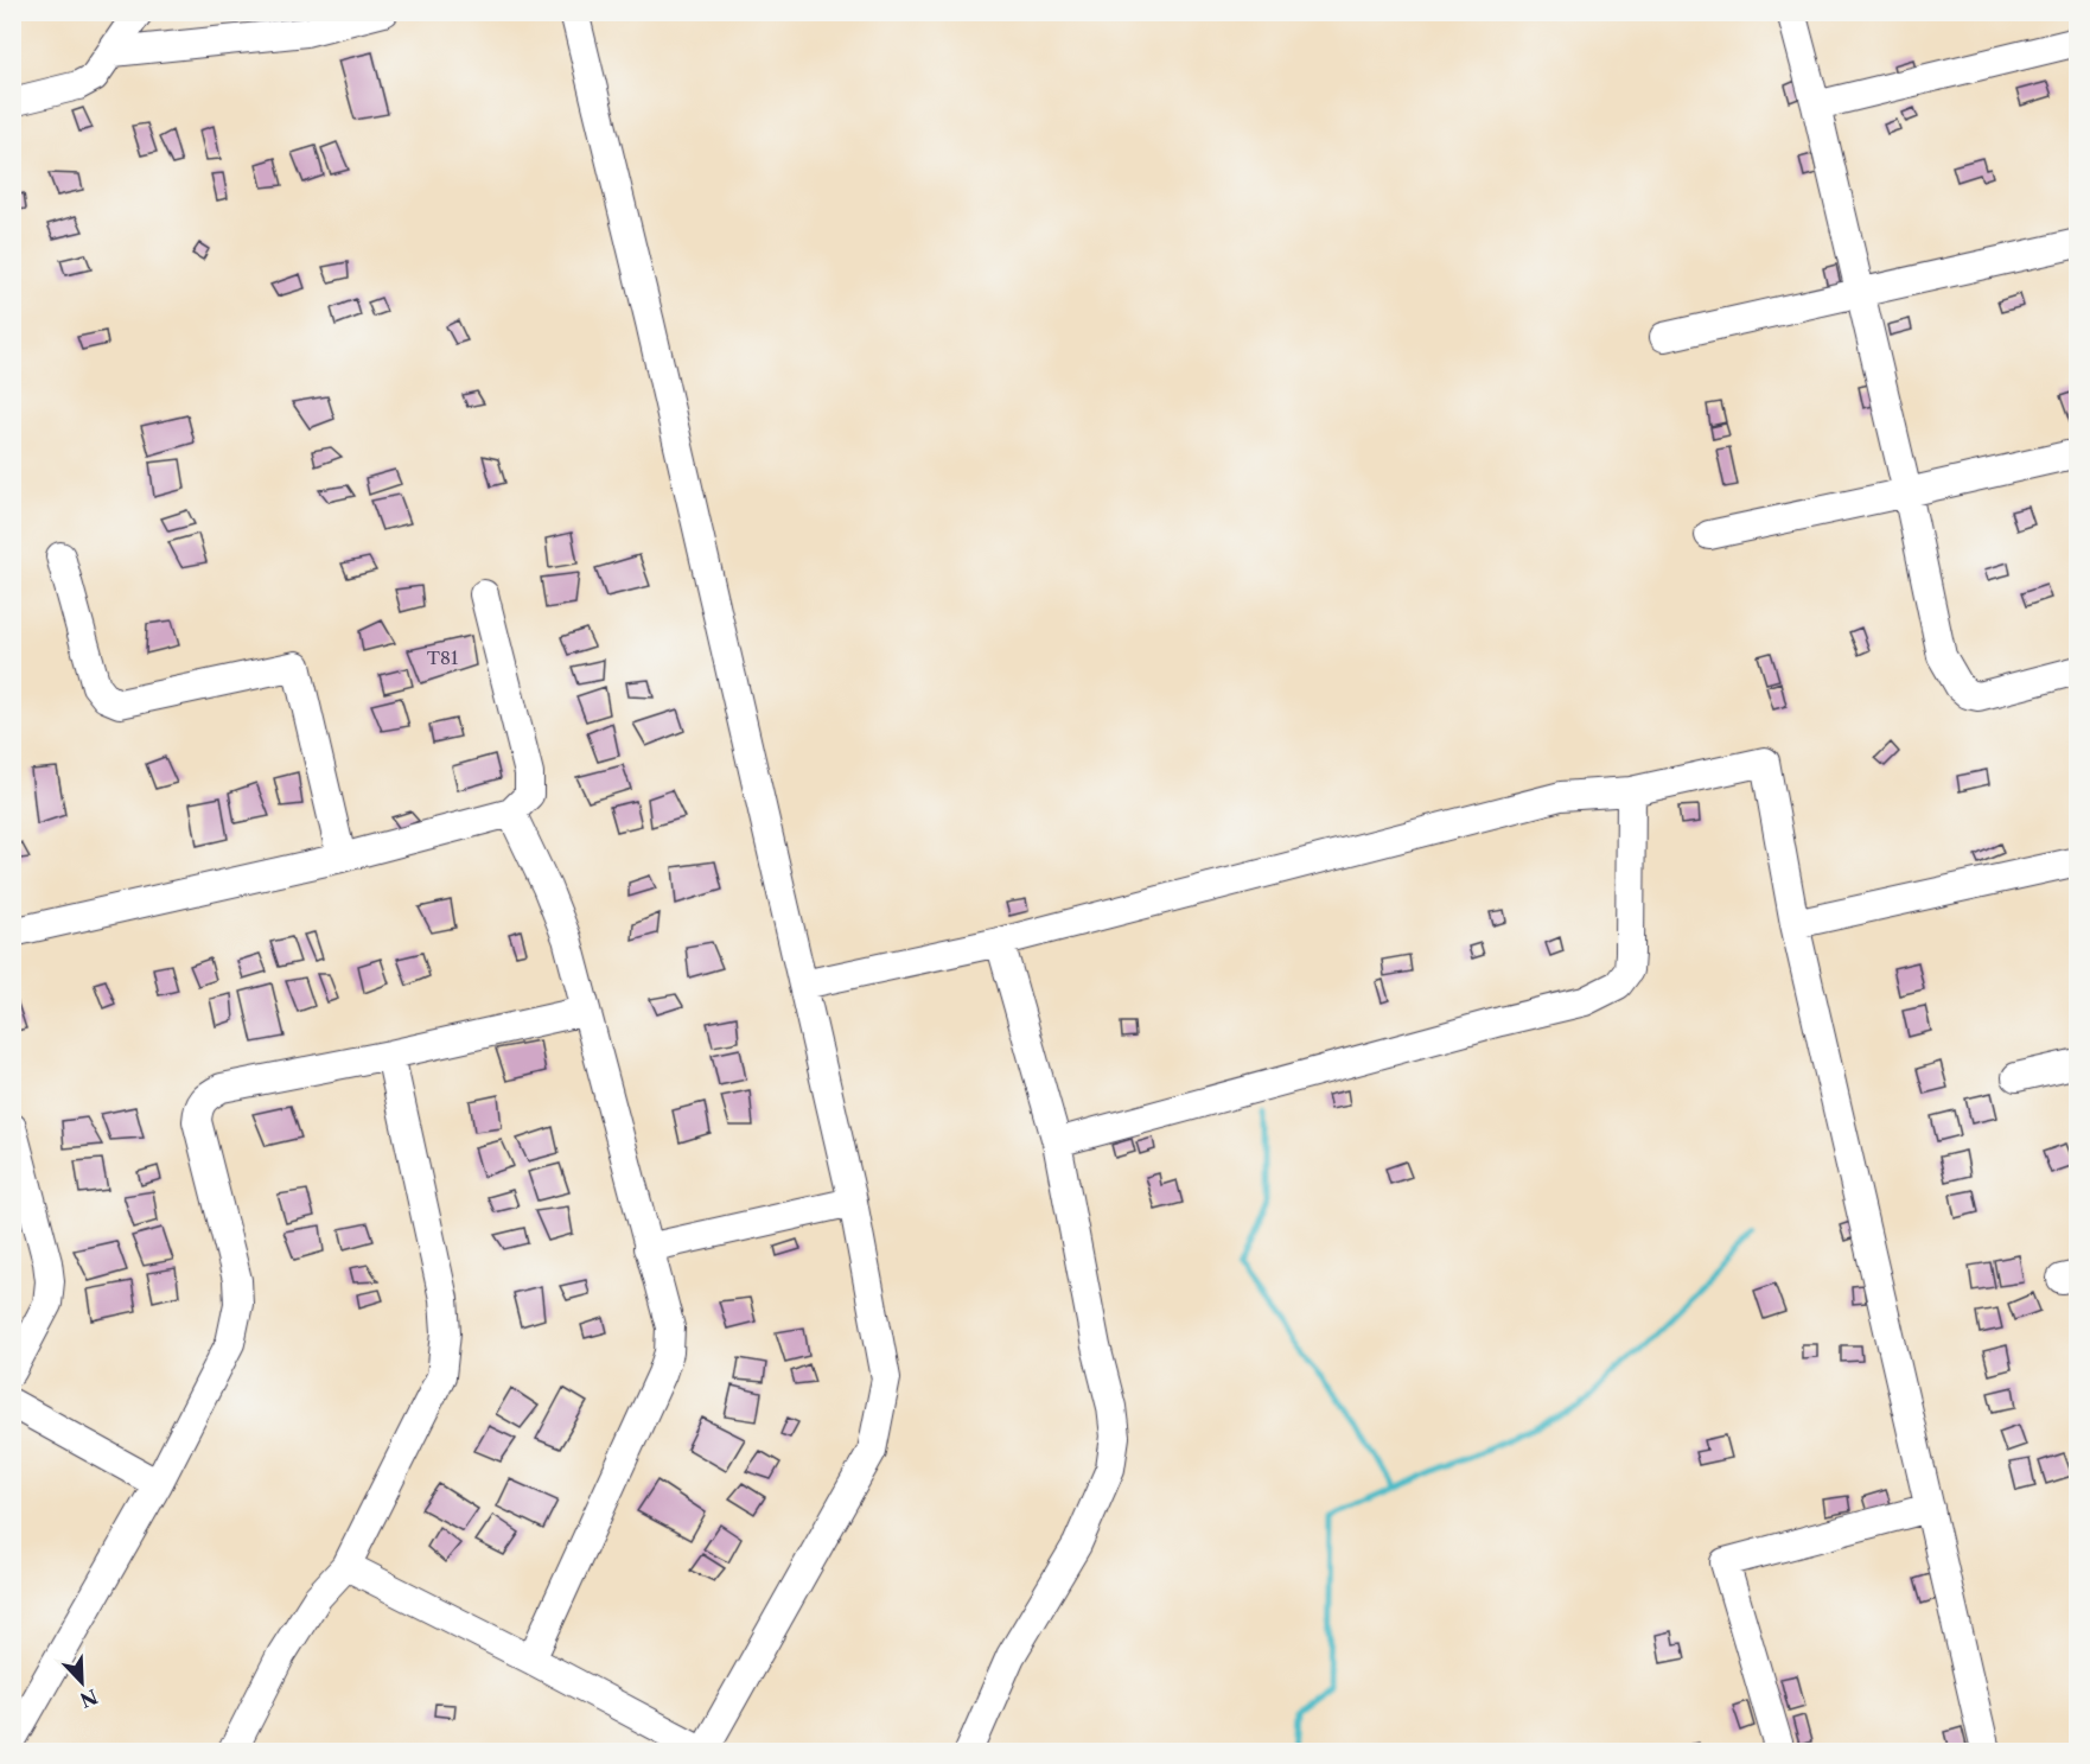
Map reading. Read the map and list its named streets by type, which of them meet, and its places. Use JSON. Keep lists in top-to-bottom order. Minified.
{"house_numbers":["T81"],"north":"bottom right"}
